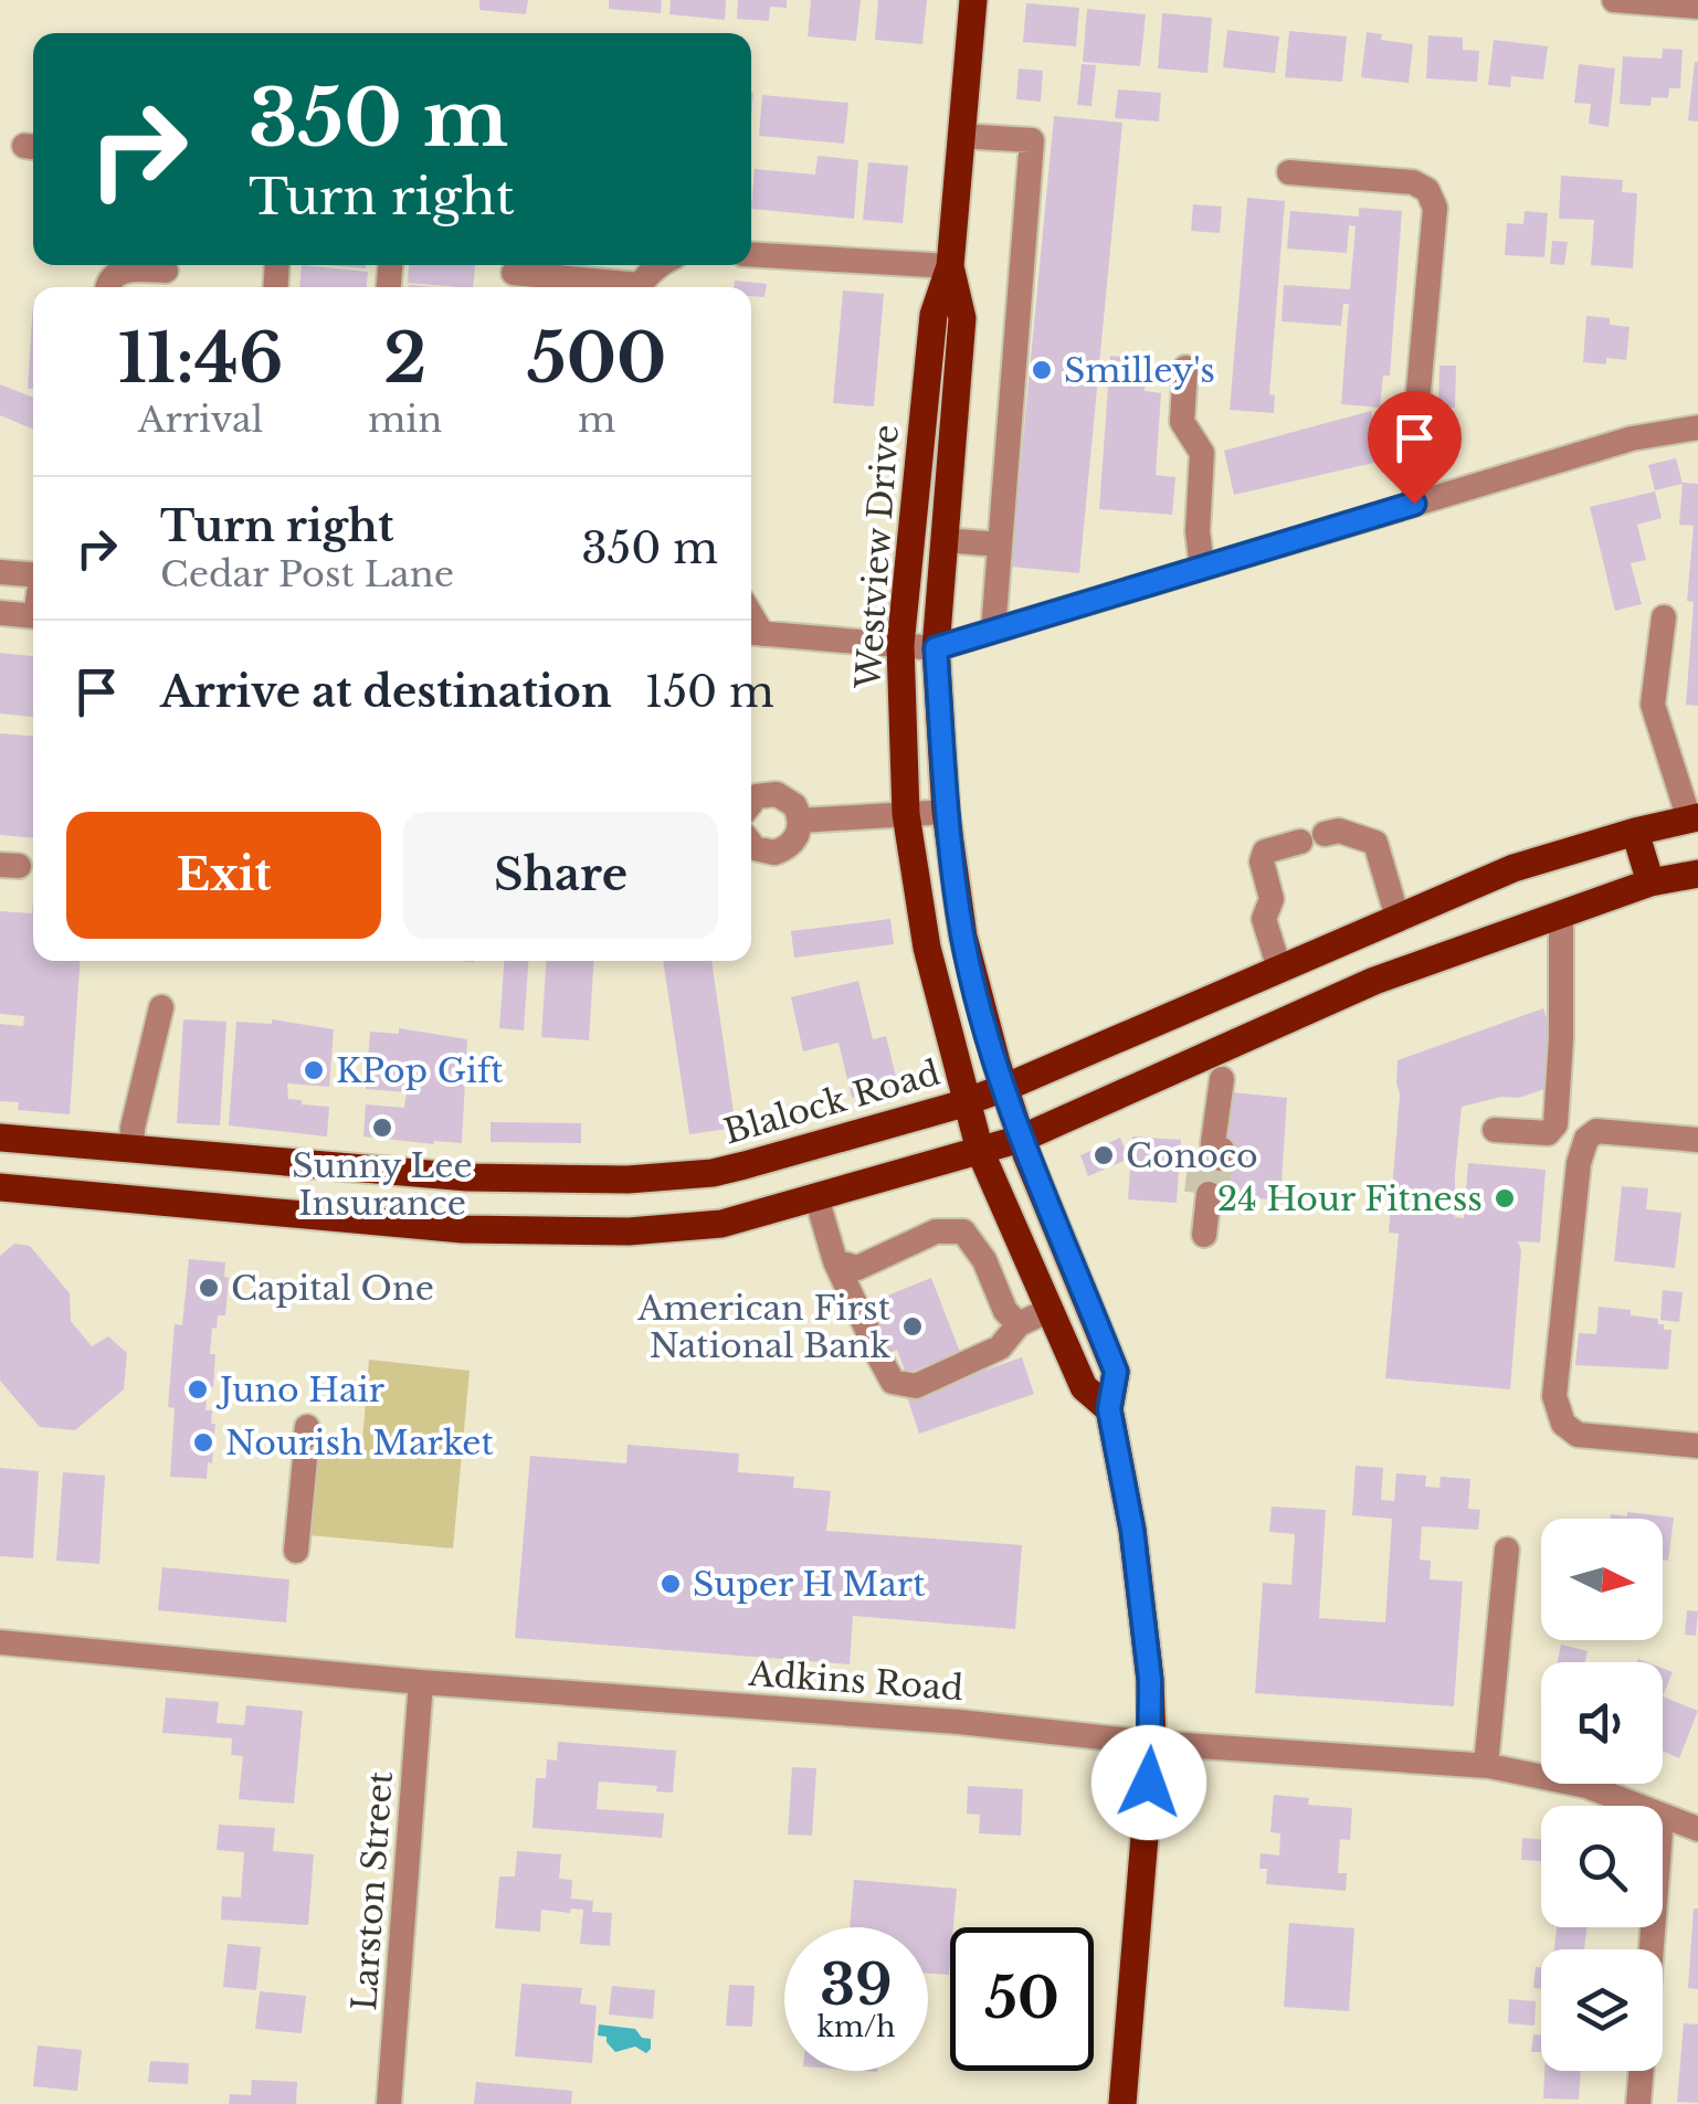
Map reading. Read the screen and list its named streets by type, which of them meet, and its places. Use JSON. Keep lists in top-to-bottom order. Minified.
{"streets":{"main road":["Westview Drive","Blalock Road"],"street":["Adkins Road","Larston Street"]},"crossings":[["Westview Drive","Blalock Road"],["Westview Drive","Adkins Road"],["Adkins Road","Larston Street"]],"places":["Smilley's","KPop Gift","Sunny Lee Insurance","Conoco","24 Hour Fitness","Capital One","American First National Bank","Juno Hair","Nourish Market","Super H Mart"],"north":"right","page":{"turn":["350 m","Turn right"],"eta":["11:46","Arrival","2","min","500","m"],"list":[{"name":"Turn right","note":"Cedar Post Lane","value":"350 m"},{"name":"Arrive at destination","value":"150 m"}],"buttons":["Exit","Share"],"speed":"39 km/h","limit":"50"}}
